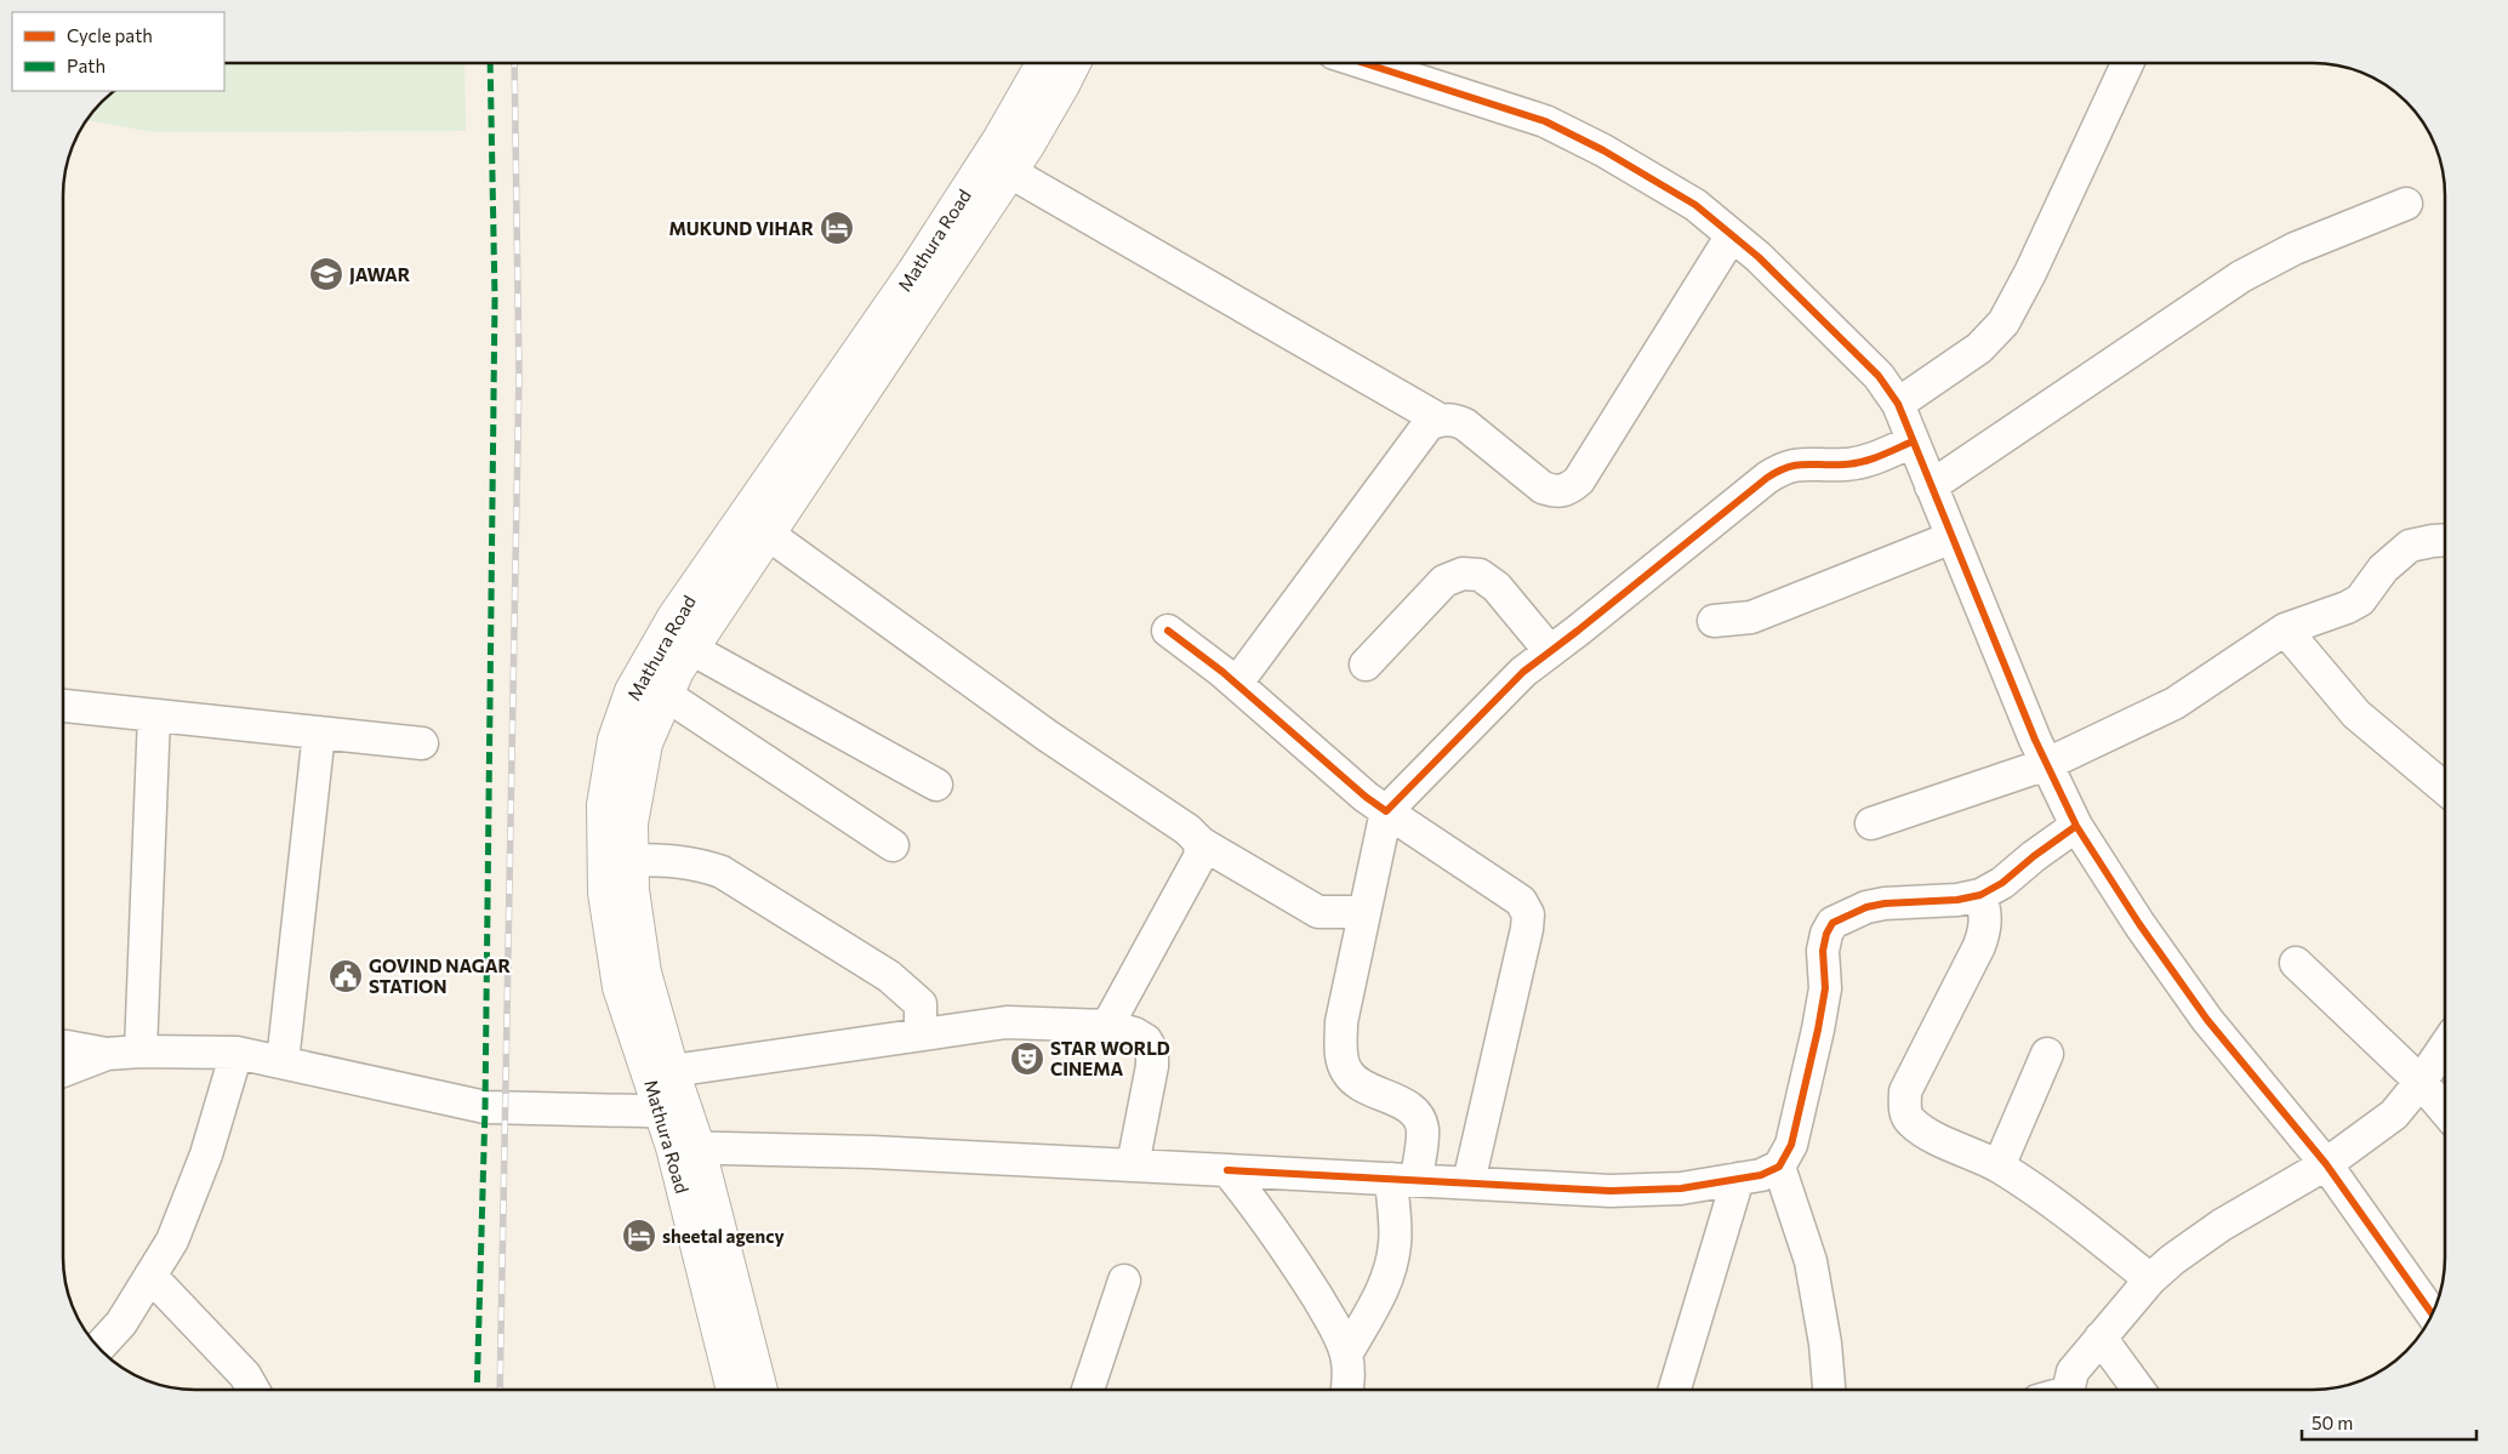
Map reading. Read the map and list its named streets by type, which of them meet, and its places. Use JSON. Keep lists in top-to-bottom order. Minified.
{"streets":{"main road":["Mathura Road"]},"places":{"hotel":["MUKUND VIHAR","sheetal agency"],"school or university":["JAWAR"],"public building":["GOVIND NAGAR STATION"],"theatre":["STAR WORLD CINEMA"]},"legend":["Cycle path","Path"],"scale_bar":"50 m"}
